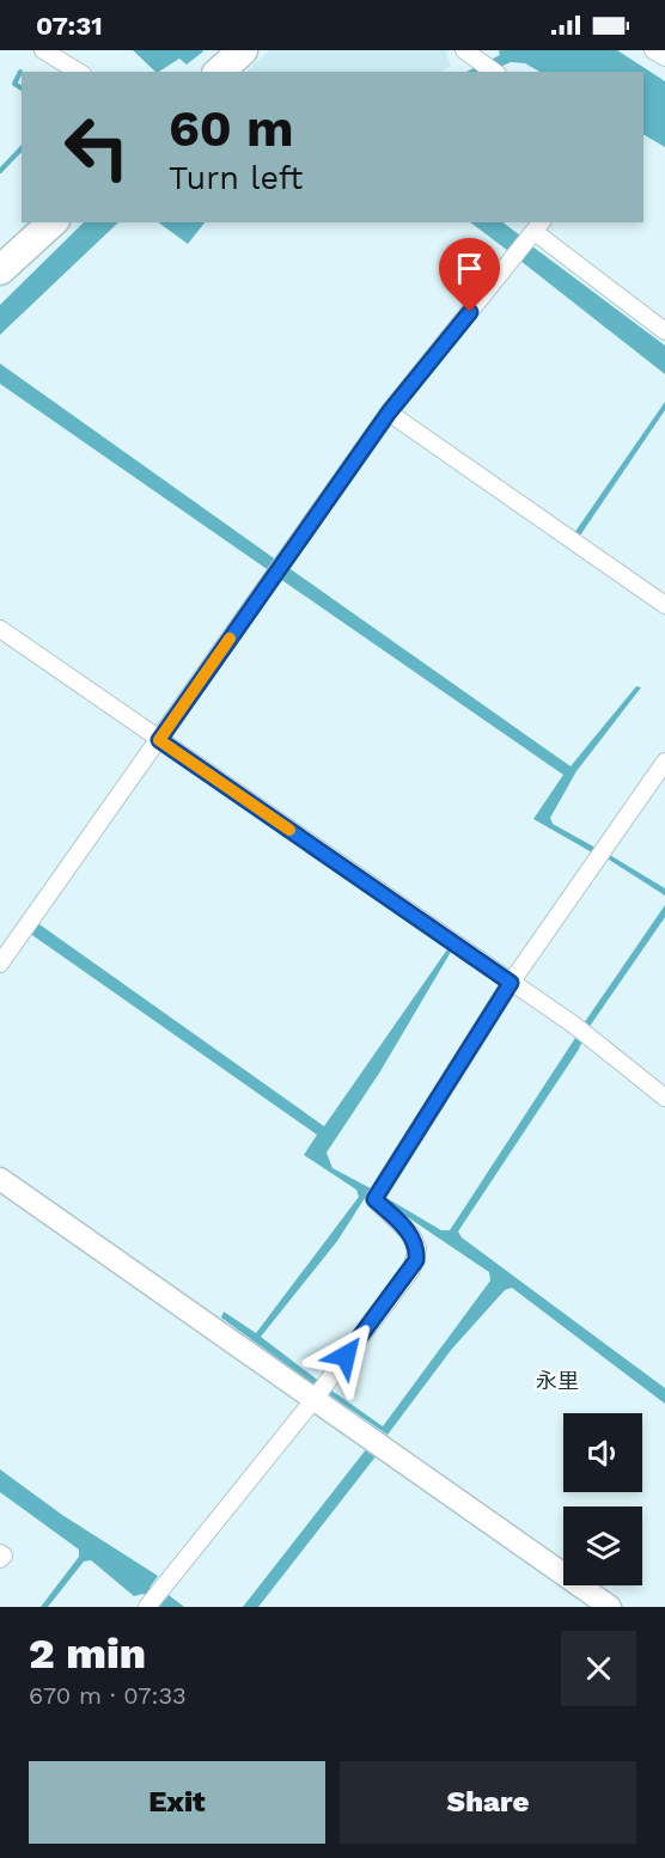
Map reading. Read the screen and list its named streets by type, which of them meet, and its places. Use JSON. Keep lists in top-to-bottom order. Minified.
{"districts":["永里"],"page":{"status":"07:31","turn":["60 m","Turn left"],"heading":["2 min","670 m · 07:33"],"buttons":["Exit","Share"]}}
